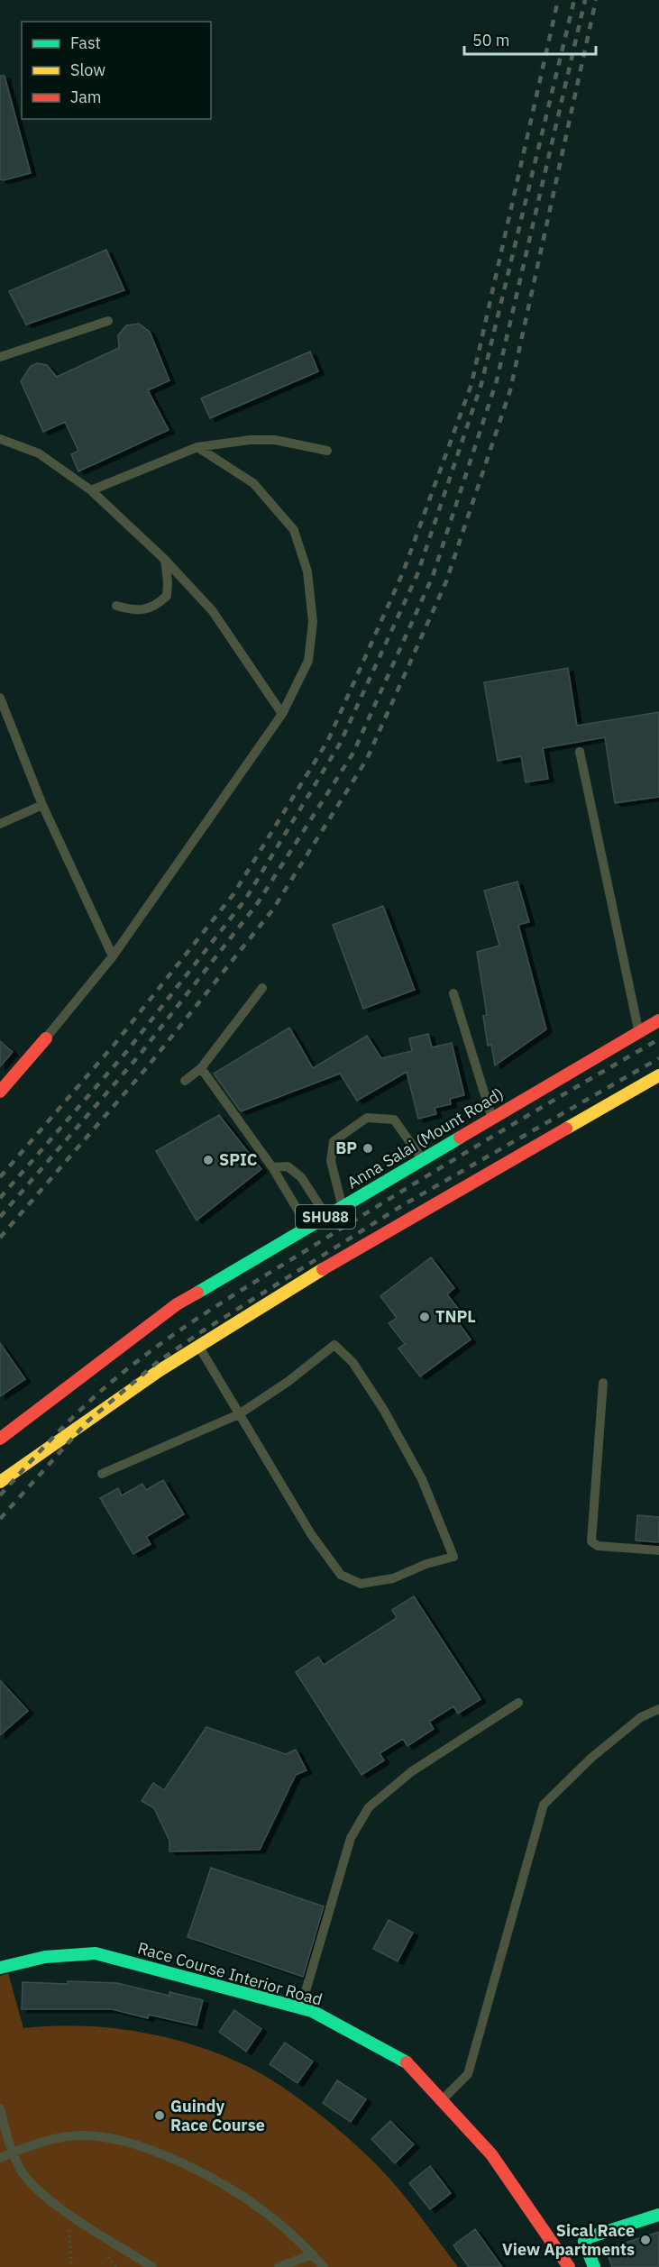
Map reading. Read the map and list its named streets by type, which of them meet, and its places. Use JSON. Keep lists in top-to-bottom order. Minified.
{"streets":{"main road":["Anna Salai (Mount Road)","SHU88","Race Course Interior Road"]},"places":["BP","SPIC","TNPL","Guindy Race Course","Sical Race View Apartments"],"legend":["Fast","Slow","Jam"],"scale_bar":"50 m"}
